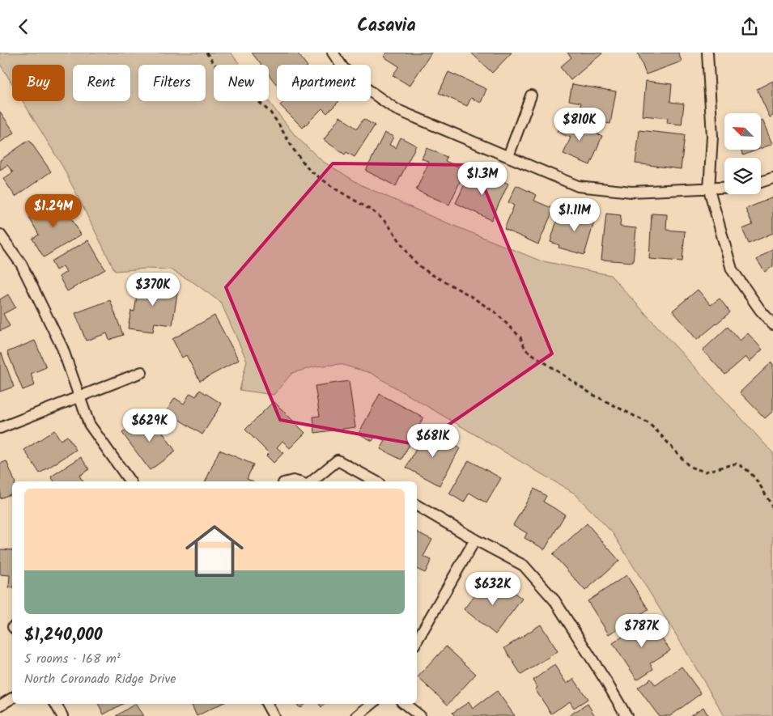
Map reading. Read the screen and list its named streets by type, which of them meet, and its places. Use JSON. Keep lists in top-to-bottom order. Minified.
{"north":"top left","page":{"header":"Casavia","chip":["Buy","Rent","Filters","New","Apartment"],"price":["$810K","$1.3M","$1.24M","$1.11M","$370K","$629K","$681K","$632K","$787K"],"list":[{"name":"$1,240,000","note":"5 rooms · 168 m² · North Coronado Ridge Drive"}]}}
